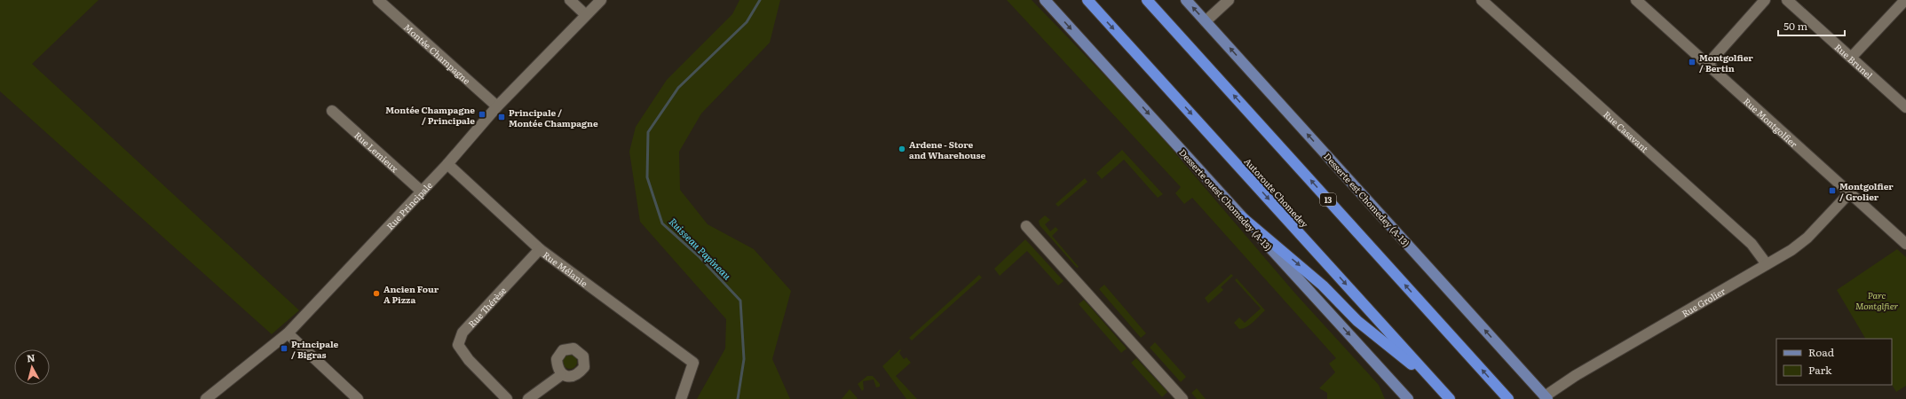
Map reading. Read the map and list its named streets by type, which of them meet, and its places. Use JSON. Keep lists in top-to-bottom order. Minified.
{"streets":{"highway":["Autoroute Chomedey","13"],"main road":["Desserte ouest Chomedey (A-13)","Desserte est Chomedey (A-13)"],"street":["Montée Champagne","Rue Brunel","Rue Montgolfier","Rue Casavant","Rue Lemieux","Rue Principale","Rue Mélanie","Rue Grolier","Rue Thérèse"]},"crossings":[["Montée Champagne","Rue Principale"],["Rue Montgolfier","Rue Grolier"],["Rue Casavant","Rue Grolier"],["Rue Lemieux","Rue Principale"],["Desserte est Chomedey (A-13)","Rue Grolier"],["Rue Principale","Rue Mélanie"],["Rue Mélanie","Rue Thérèse"]],"one_way":["Desserte ouest Chomedey (A-13)","Desserte est Chomedey (A-13)"],"water":["Ruisseau Papineau"],"parks":["Parc Montglfier"],"places":{"transit":["Montgolfier / Bertin","Montée Champagne / Principale","Principale / Montée Champagne","Montgolfier / Grolier","Principale / Bigras"],"other":["Ardene - Store and Wharehouse","Ancien Four A Pizza"]},"legend":["Road","Park"],"scale_bar":"50 m","north":"top"}
